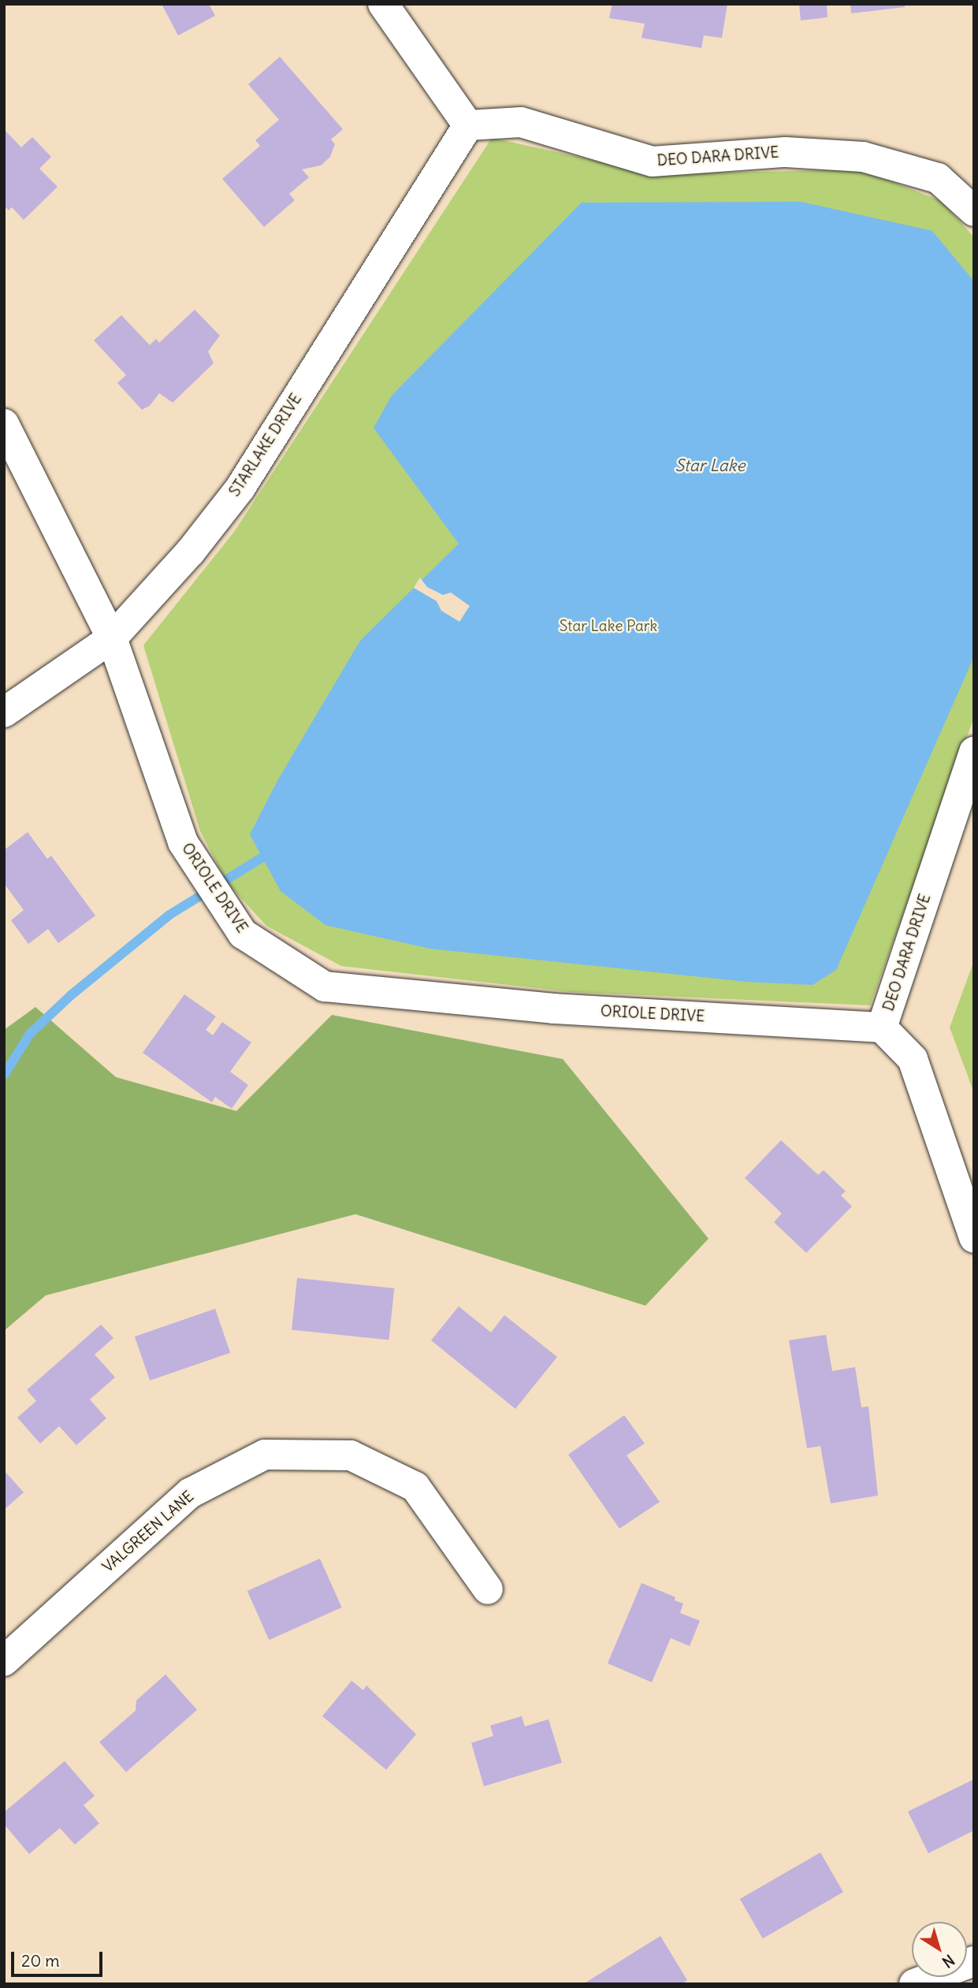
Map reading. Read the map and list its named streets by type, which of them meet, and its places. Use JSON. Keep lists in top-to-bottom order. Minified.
{"streets":{"street":["DEO DARA DRIVE","STARLAKE DRIVE","ORIOLE DRIVE","VALGREEN LANE"]},"crossings":[["DEO DARA DRIVE","STARLAKE DRIVE"],["DEO DARA DRIVE","ORIOLE DRIVE"],["STARLAKE DRIVE","ORIOLE DRIVE"]],"water":["Star Lake"],"parks":["Star Lake Park"],"scale_bar":"20 m","north":"bottom right"}
